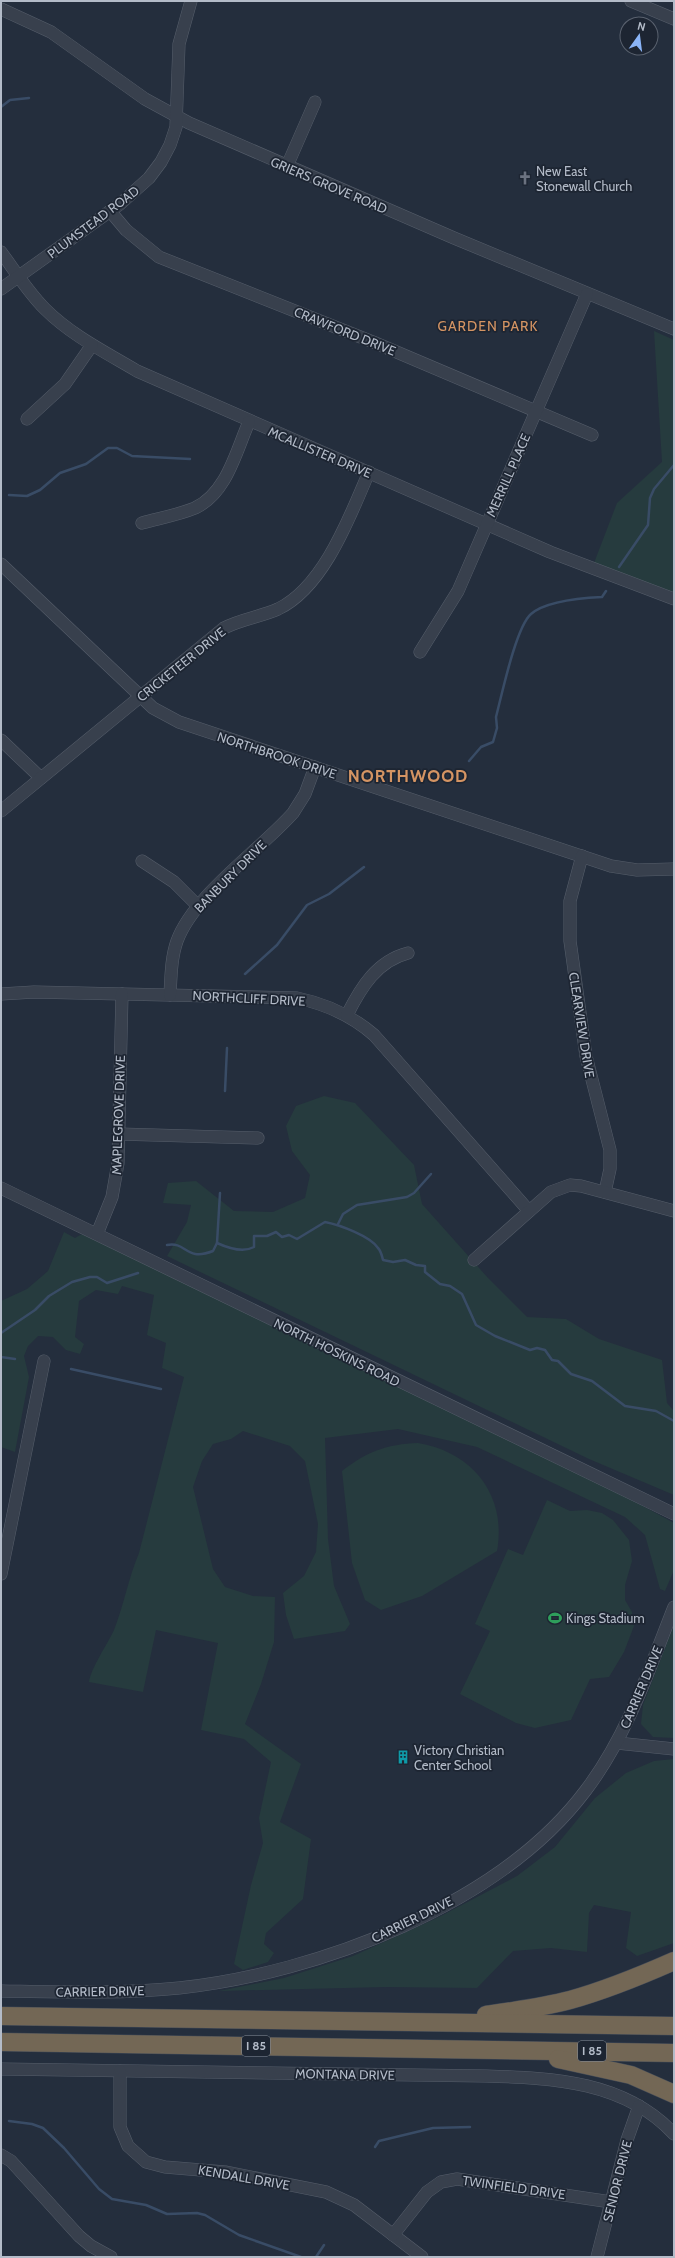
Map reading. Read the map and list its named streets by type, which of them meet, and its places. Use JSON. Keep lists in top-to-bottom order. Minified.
{"streets":{"highway":["I 85"],"street":["GRIERS GROVE ROAD","PLUMSTEAD ROAD","CRAWFORD DRIVE","MCALLISTER DRIVE","MERRILL PLACE","CRICKETEER DRIVE","NORTHBROOK DRIVE","BANBURY DRIVE","NORTHCLIFF DRIVE","CLEARVIEW DRIVE","MAPLEGROVE DRIVE","NORTH HOSKINS ROAD","CARRIER DRIVE","MONTANA DRIVE","KENDALL DRIVE","SENIOR DRIVE","TWINFIELD DRIVE"]},"crossings":[["GRIERS GROVE ROAD","PLUMSTEAD ROAD"],["GRIERS GROVE ROAD","MERRILL PLACE"],["PLUMSTEAD ROAD","CRAWFORD DRIVE"],["PLUMSTEAD ROAD","MCALLISTER DRIVE"],["CRAWFORD DRIVE","MERRILL PLACE"],["MCALLISTER DRIVE","MERRILL PLACE"],["MCALLISTER DRIVE","CRICKETEER DRIVE"],["CRICKETEER DRIVE","NORTHBROOK DRIVE"],["NORTHBROOK DRIVE","BANBURY DRIVE"],["NORTHBROOK DRIVE","CLEARVIEW DRIVE"],["BANBURY DRIVE","NORTHCLIFF DRIVE"],["NORTHCLIFF DRIVE","MAPLEGROVE DRIVE"],["MAPLEGROVE DRIVE","NORTH HOSKINS ROAD"],["MONTANA DRIVE","KENDALL DRIVE"],["MONTANA DRIVE","SENIOR DRIVE"],["KENDALL DRIVE","TWINFIELD DRIVE"],["SENIOR DRIVE","TWINFIELD DRIVE"]],"districts":["GARDEN PARK","NORTHWOOD"],"places":{"church":["New East Stonewall Church"],"sports":["Kings Stadium"],"building":["Victory Christian Center School"]},"north":"top"}
